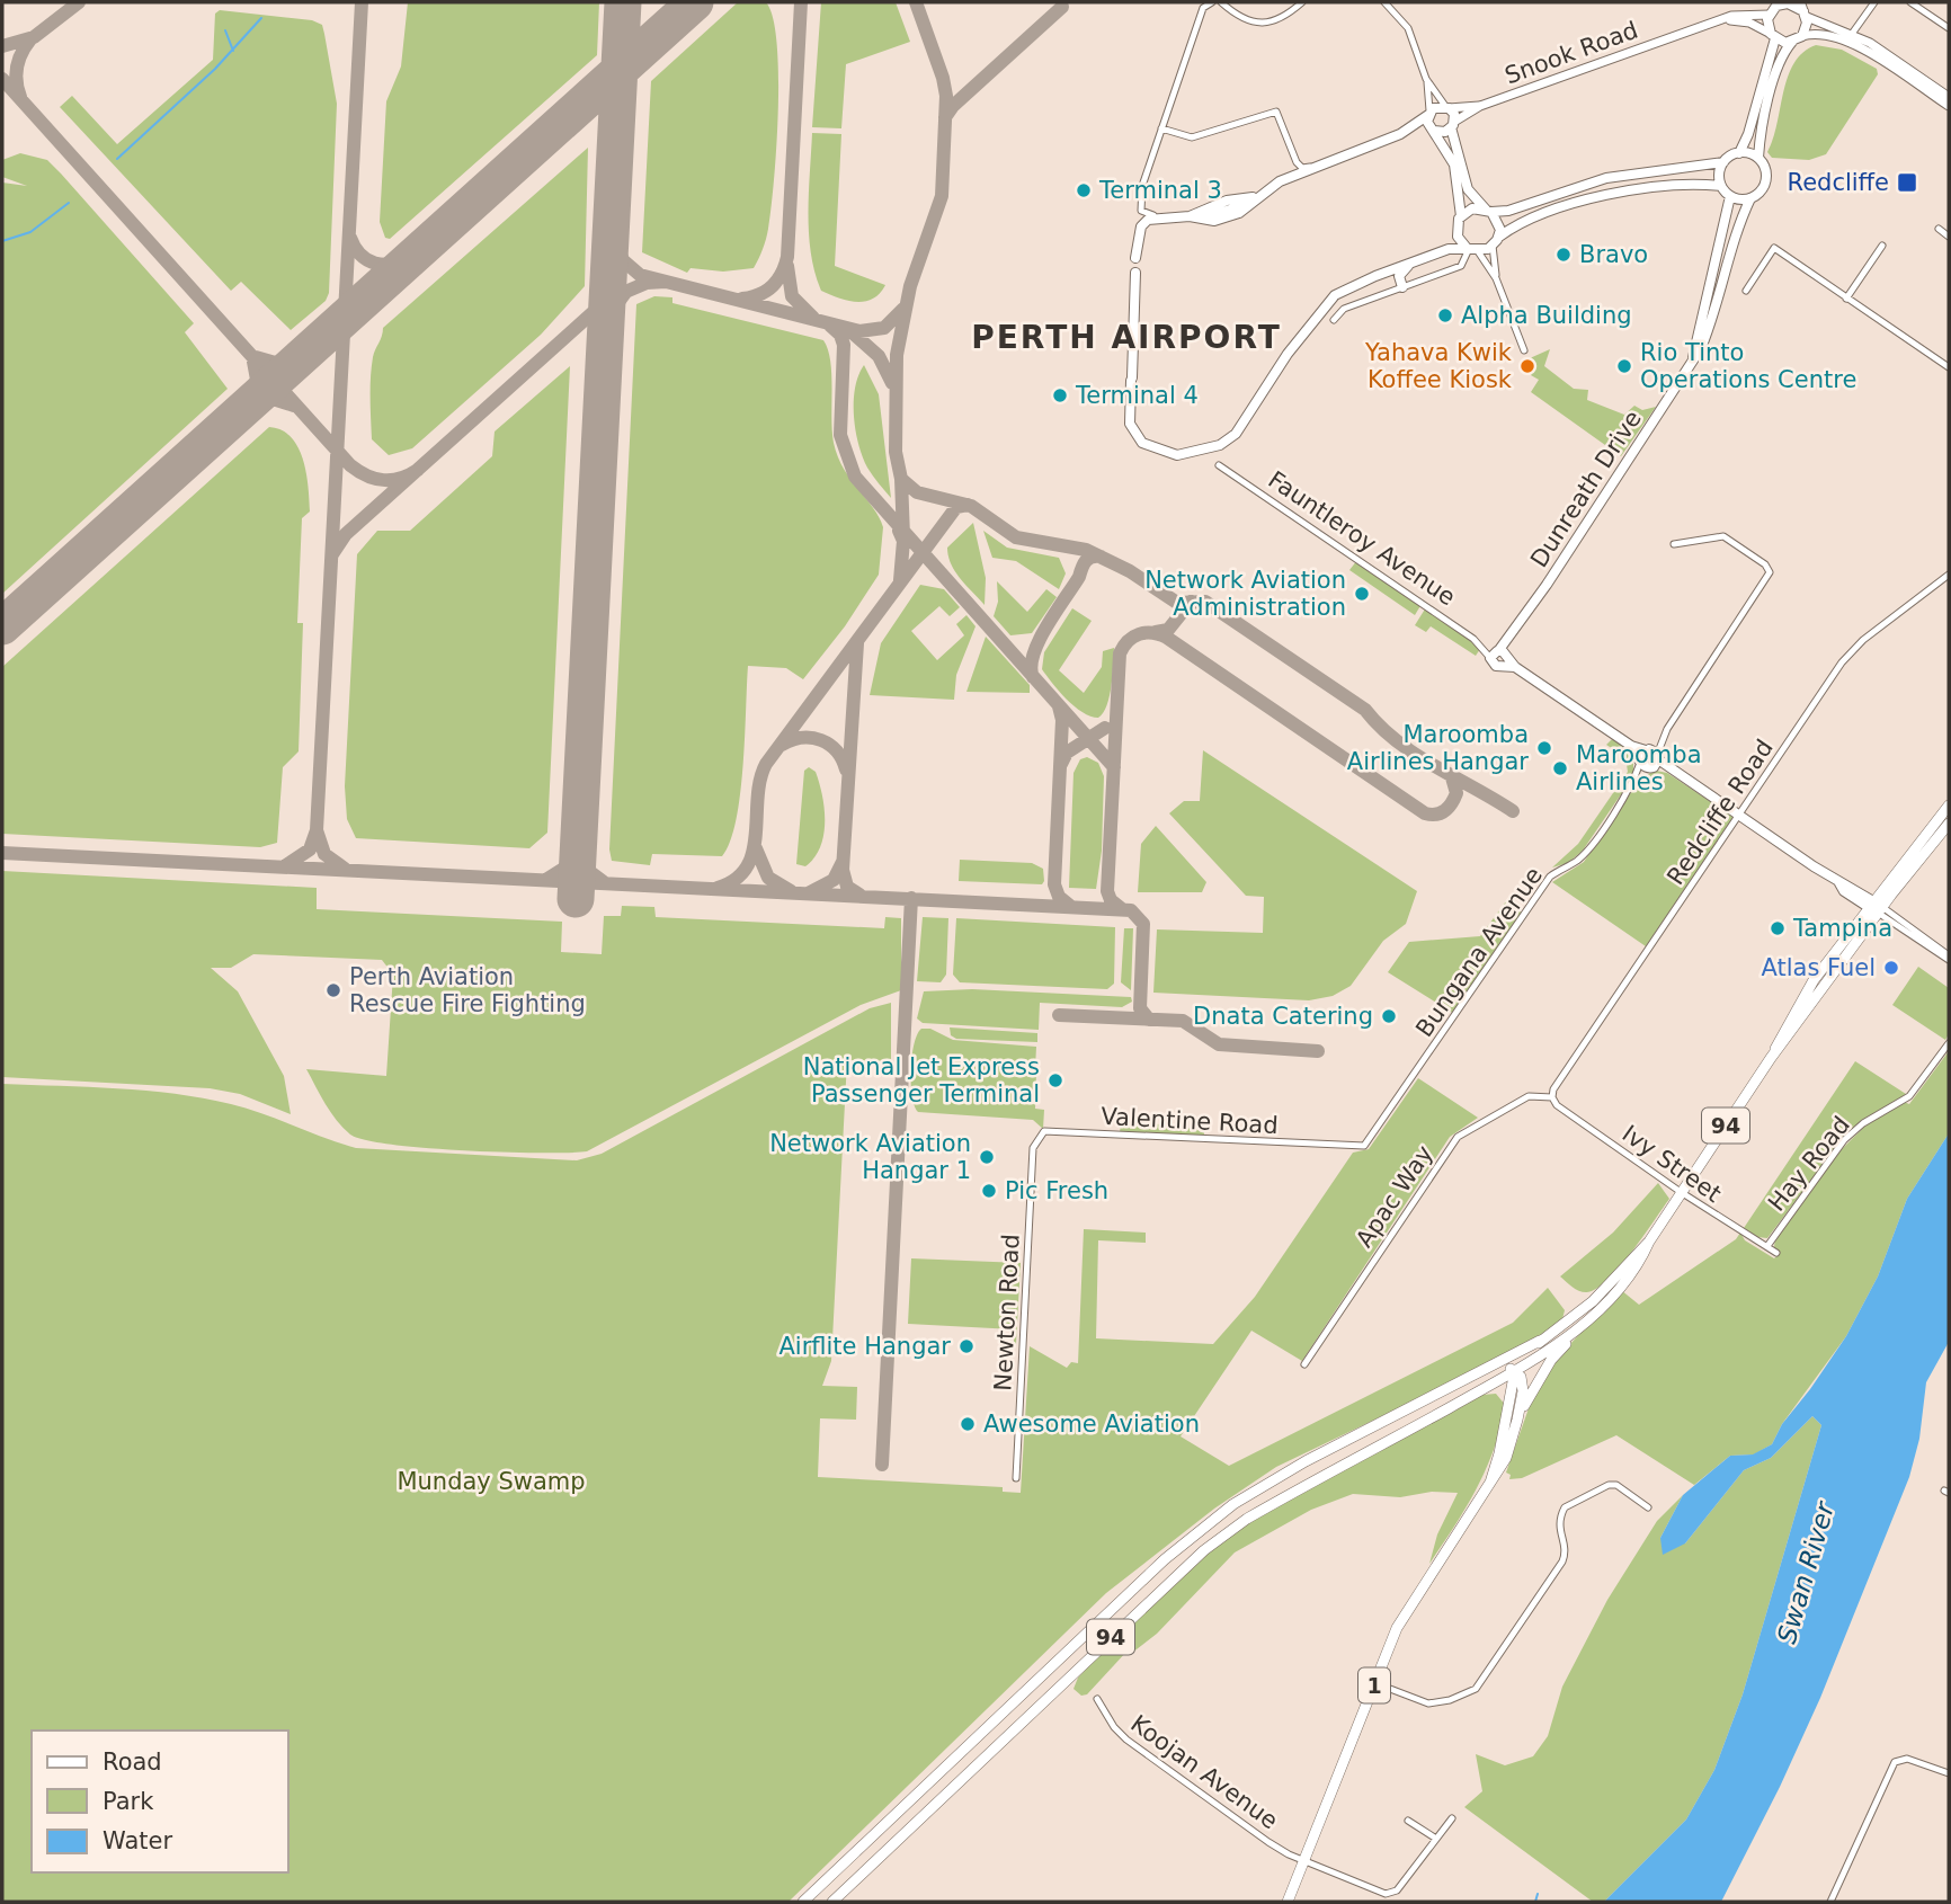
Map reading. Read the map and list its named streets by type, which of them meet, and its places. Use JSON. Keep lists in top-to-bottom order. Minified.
{"streets":{"highway":["94","1"],"main road":["Dunreath Drive"],"street":["Snook Road","Fauntleroy Avenue","Redcliffe Road","Bungana Avenue","Valentine Road","Ivy Street","Hay Road","Apac Way","Newton Road","Koojan Avenue"]},"crossings":[["Dunreath Drive","Fauntleroy Avenue"],["Redcliffe Road","Ivy Street"],["Redcliffe Road","Apac Way"],["Bungana Avenue","Valentine Road"],["Valentine Road","Newton Road"],["94","Ivy Street"],["94","1"],["Ivy Street","Hay Road"],["Ivy Street","Apac Way"],["1","Koojan Avenue"]],"districts":["PERTH AIRPORT"],"water":["Swan River"],"parks":["Munday Swamp"],"places":{"transit":["Redcliffe"],"other":["Terminal 3","Bravo","Alpha Building","Yahava Kwik Koffee Kiosk","Rio Tinto Operations Centre","Terminal 4","Network Aviation Administration","Maroomba Airlines Hangar","Maroomba Airlines","Tampina","Atlas Fuel","Perth Aviation Rescue Fire Fighting","Dnata Catering","National Jet Express Passenger Terminal","Network Aviation Hangar 1","Pic Fresh","Airflite Hangar","Awesome Aviation"]},"legend":["Road","Park","Water"]}
